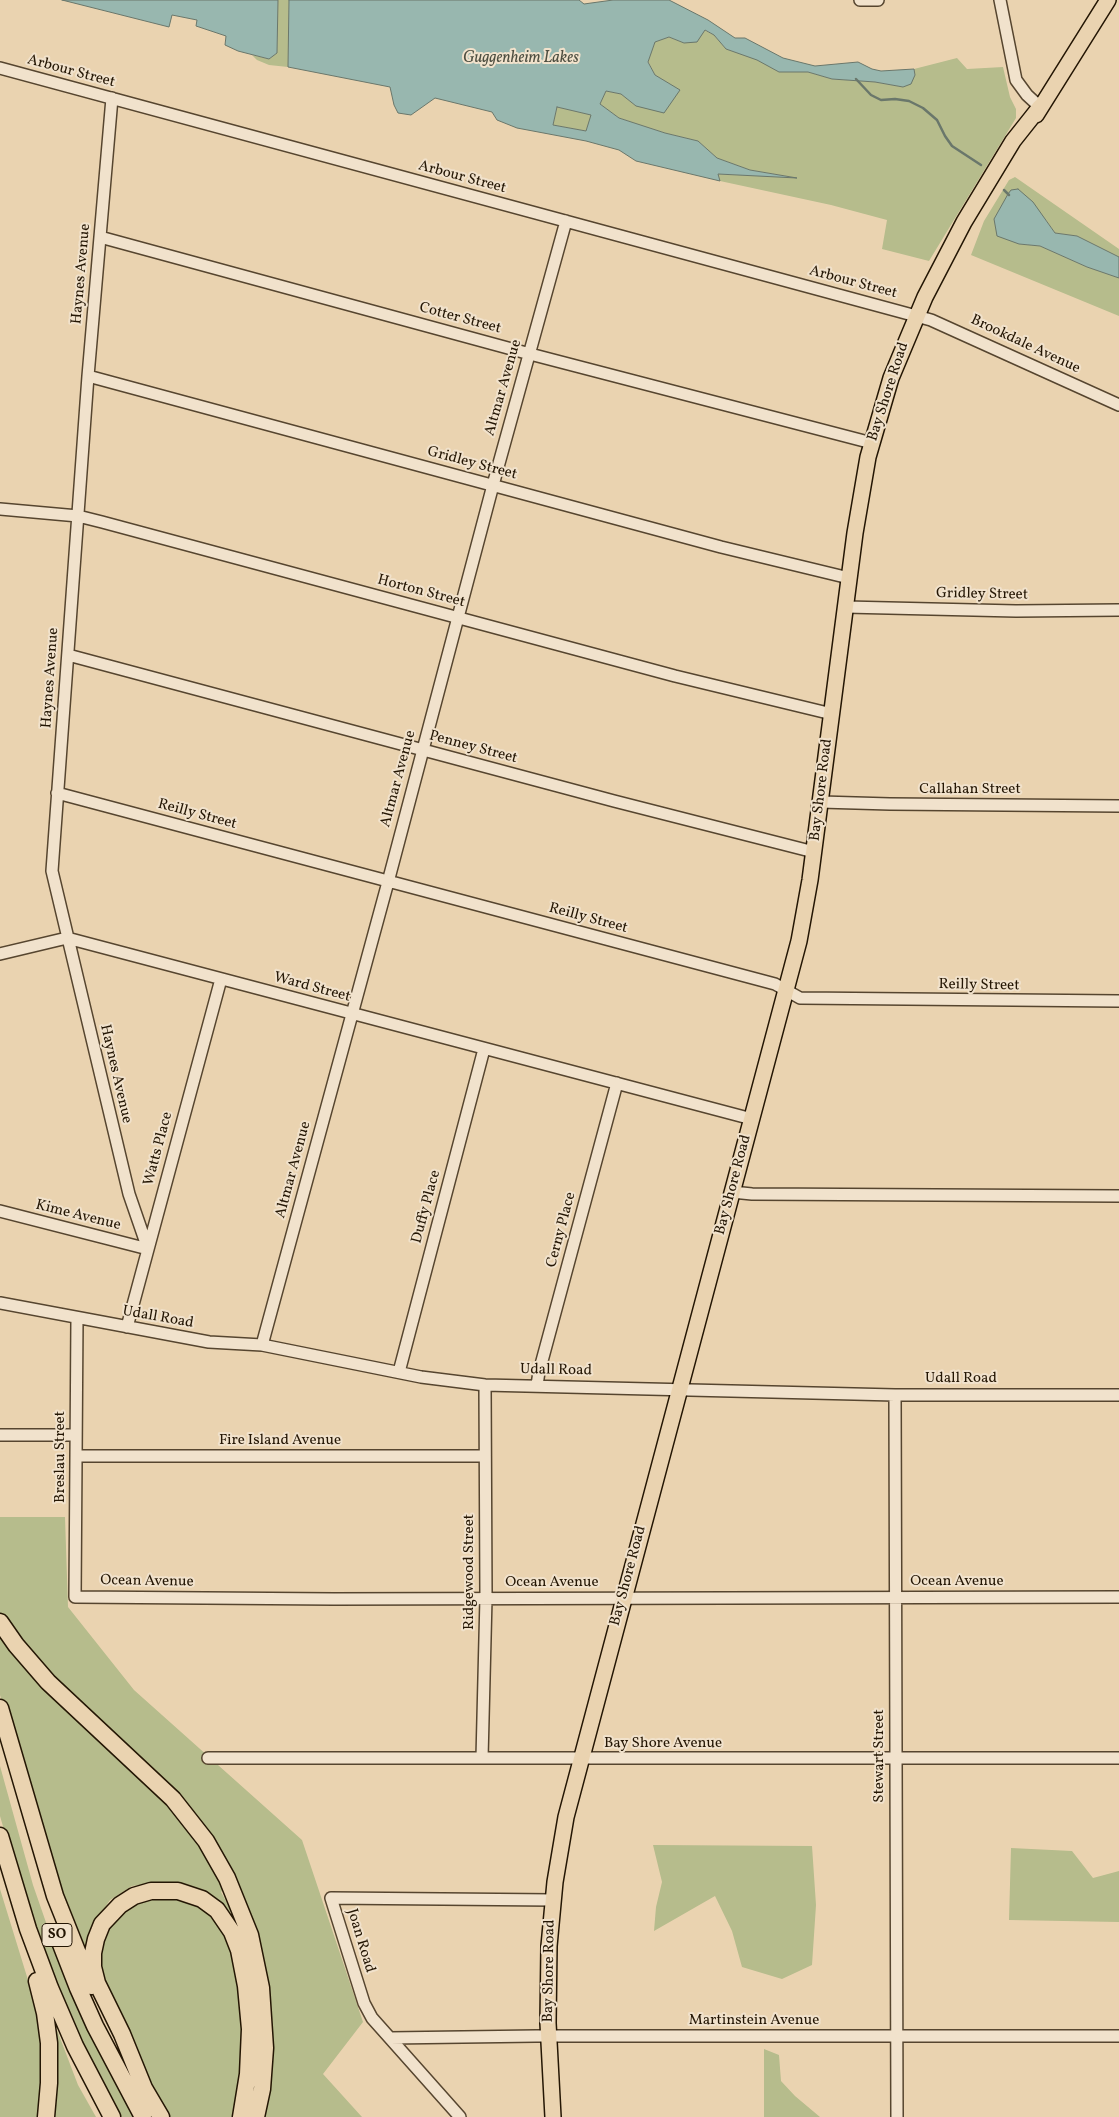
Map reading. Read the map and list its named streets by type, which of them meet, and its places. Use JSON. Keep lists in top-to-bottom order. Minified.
{"streets":{"highway":["SO"],"main road":["Bay Shore Road"],"street":["Arbour Street","Haynes Avenue","Cotter Street","Brookdale Avenue","Altmar Avenue","Gridley Street","Horton Street","Penney Street","Callahan Street","Reilly Street","Ward Street","Watts Place","Duffy Place","Kime Avenue","Cerny Place","Udall Road","Fire Island Avenue","Breslau Street","Ridgewood Street","Ocean Avenue","Bay Shore Avenue","Stewart Street","Joan Road","Martinstein Avenue"]},"crossings":[["Arbour Street","Haynes Avenue"],["Arbour Street","Brookdale Avenue"],["Arbour Street","Altmar Avenue"],["Arbour Street","Bay Shore Road"],["Haynes Avenue","Cotter Street"],["Haynes Avenue","Gridley Street"],["Haynes Avenue","Horton Street"],["Haynes Avenue","Penney Street"],["Haynes Avenue","Reilly Street"],["Haynes Avenue","Ward Street"],["Haynes Avenue","Watts Place"],["Haynes Avenue","Kime Avenue"],["Cotter Street","Altmar Avenue"],["Cotter Street","Bay Shore Road"],["Brookdale Avenue","Bay Shore Road"],["Altmar Avenue","Gridley Street"],["Altmar Avenue","Horton Street"],["Altmar Avenue","Penney Street"],["Altmar Avenue","Reilly Street"],["Altmar Avenue","Ward Street"],["Altmar Avenue","Udall Road"],["Bay Shore Road","Gridley Street"],["Bay Shore Road","Horton Street"],["Bay Shore Road","Penney Street"],["Bay Shore Road","Callahan Street"],["Bay Shore Road","Reilly Street"],["Bay Shore Road","Ward Street"],["Bay Shore Road","Udall Road"],["Bay Shore Road","Ocean Avenue"],["Bay Shore Road","Bay Shore Avenue"],["Bay Shore Road","Joan Road"],["Bay Shore Road","Martinstein Avenue"],["Ward Street","Watts Place"],["Ward Street","Duffy Place"],["Ward Street","Cerny Place"],["Watts Place","Kime Avenue"],["Watts Place","Udall Road"],["Duffy Place","Udall Road"],["Cerny Place","Udall Road"],["Udall Road","Breslau Street"],["Udall Road","Ridgewood Street"],["Udall Road","Stewart Street"],["Fire Island Avenue","Breslau Street"],["Fire Island Avenue","Ridgewood Street"],["Breslau Street","Ocean Avenue"],["Ridgewood Street","Ocean Avenue"],["Ridgewood Street","Bay Shore Avenue"],["Ocean Avenue","Stewart Street"],["Bay Shore Avenue","Stewart Street"],["Stewart Street","Martinstein Avenue"],["Joan Road","Martinstein Avenue"]],"water":["Guggenheim Lakes"]}
